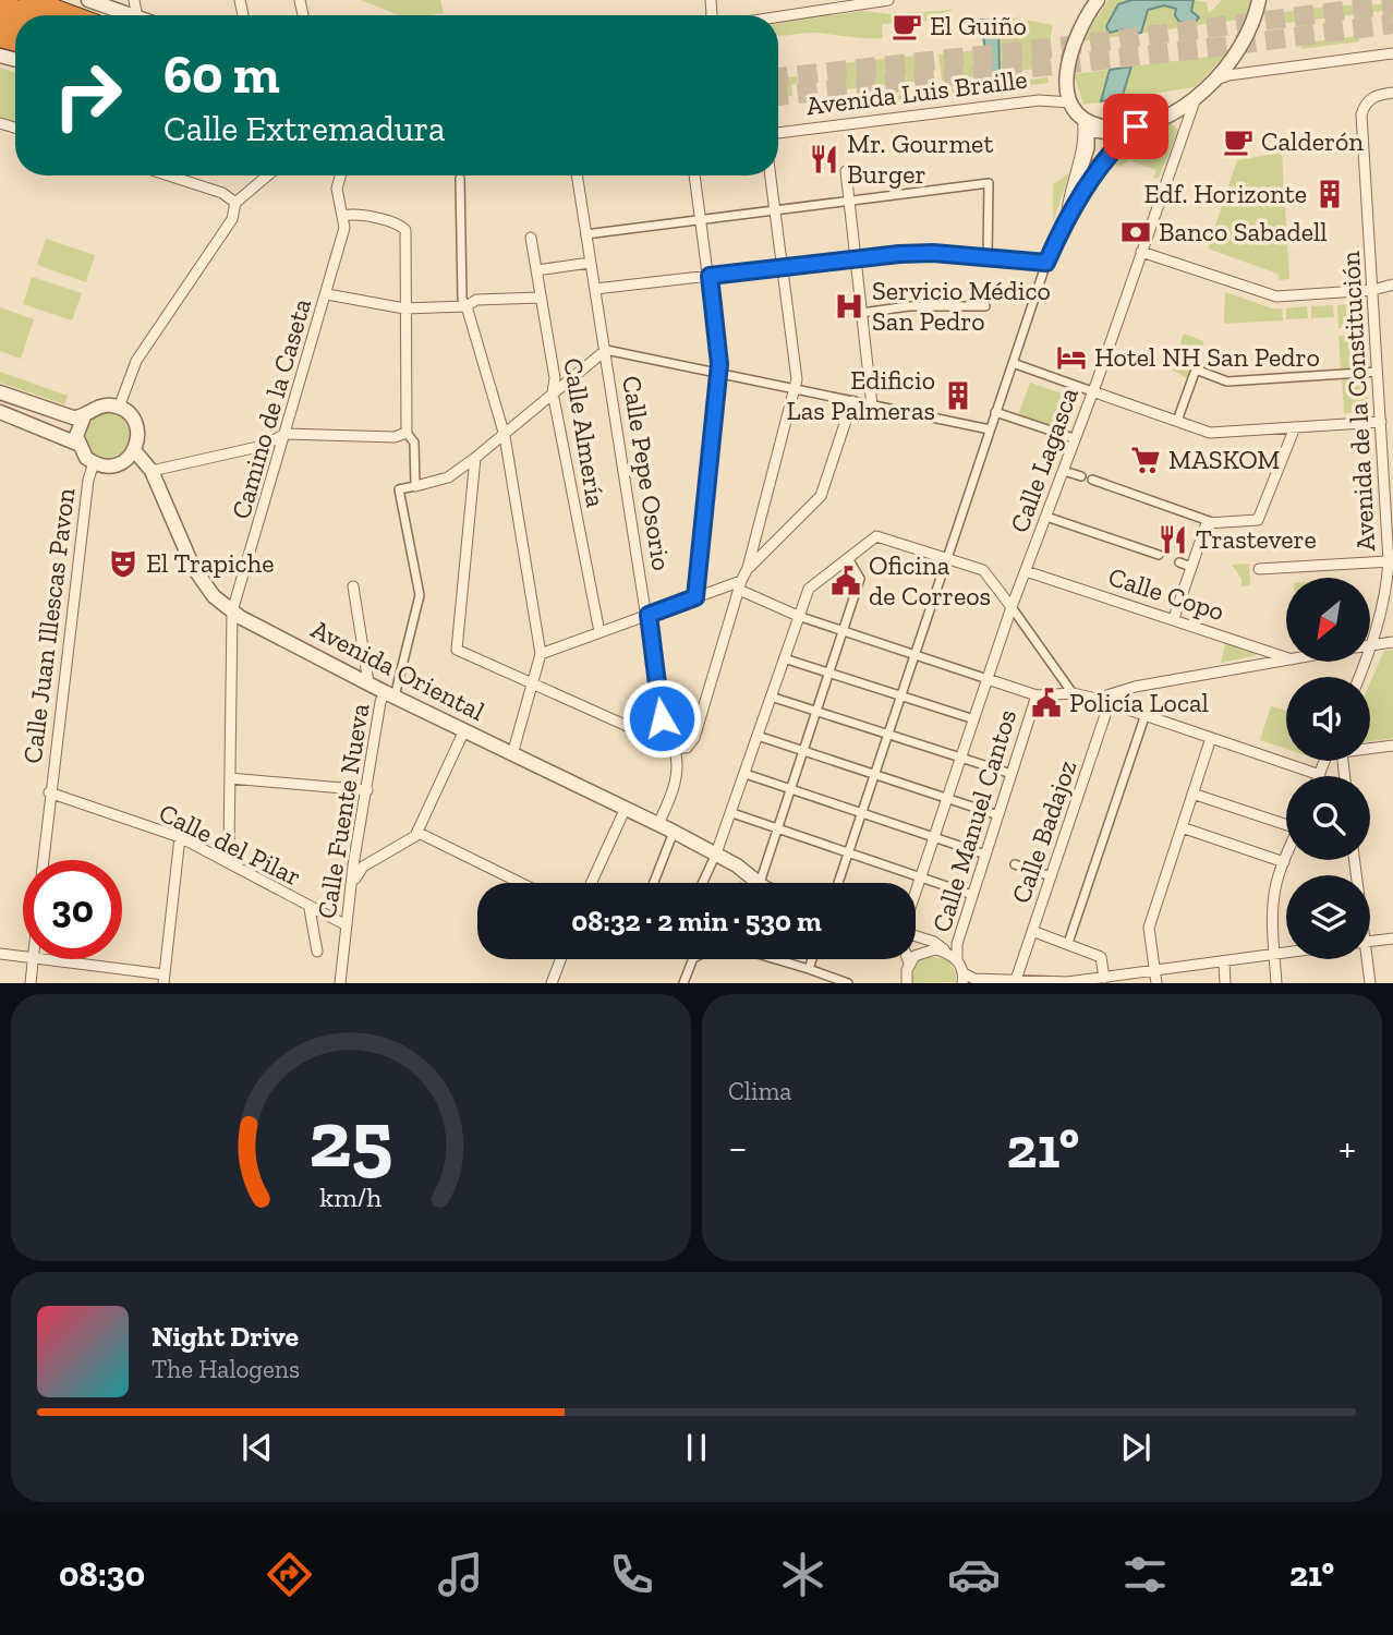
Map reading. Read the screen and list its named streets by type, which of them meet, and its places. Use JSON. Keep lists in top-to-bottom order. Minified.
{"streets":{"street":["Avenida Luis Braille","Avenida de la Constitución","Camino de la Caseta","Calle Almería","Calle Lagasca","Calle Pepe Osorio","Calle Copo","Calle Juan Illescas Pavon","Avenida Oriental","Calle Fuente Nueva","Calle Manuel Cantos","Calle Badajoz","Calle del Pilar"]},"crossings":[["Camino de la Caseta","Avenida Oriental"],["Camino de la Caseta","Calle del Pilar"],["Calle Lagasca","Calle Copo"],["Calle Pepe Osorio","Avenida Oriental"],["Calle Juan Illescas Pavon","Avenida Oriental"],["Calle Juan Illescas Pavon","Calle del Pilar"],["Avenida Oriental","Calle Fuente Nueva"],["Calle Fuente Nueva","Calle del Pilar"]],"places":{"cafe":["El Guiño","Calderón"],"restaurant":["Mr. Gourmet Burger","Trastevere"],"building":["Edf. Horizonte","Edificio Las Palmeras"],"bank":["Banco Sabadell"],"hospital":["Servicio Médico San Pedro"],"hotel":["Hotel NH San Pedro"],"supermarket":["MASKOM"],"theatre":["El Trapiche"],"public building":["Oficina de Correos","Policía Local"]},"north":"bottom left","page":{"turn":["60 m","Calle Extremadura"],"limit":"30","trip":"08:32 · 2 min · 530 m","tile":"Clima","heat":["−","21°","+"],"song":["Night Drive","The Halogens"],"tabs":["08:30","21°"],"gauge":["25","km/h"]}}
